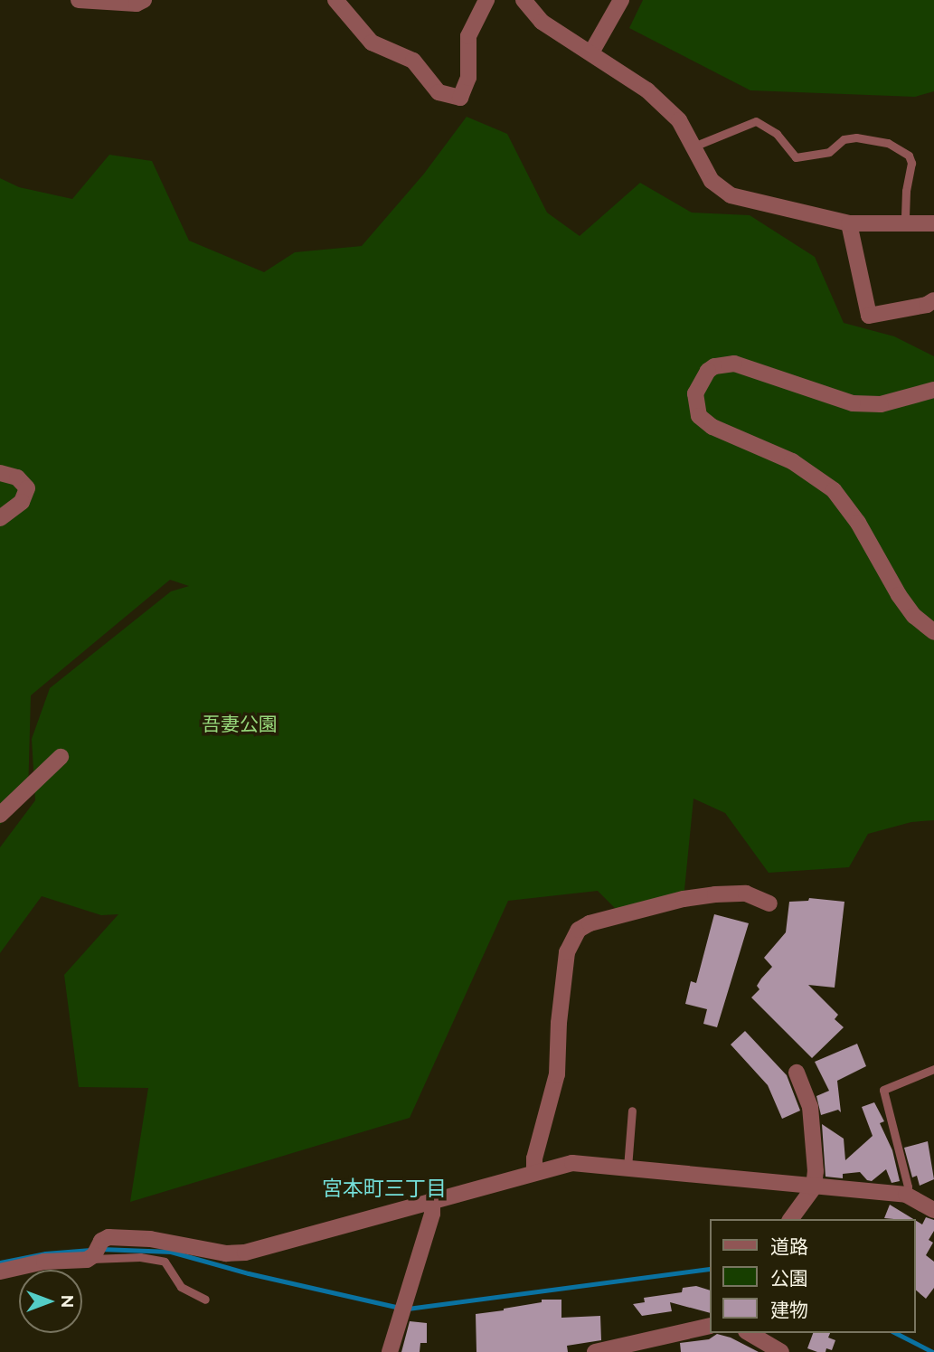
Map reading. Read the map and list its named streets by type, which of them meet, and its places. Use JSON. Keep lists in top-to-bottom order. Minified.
{"districts":["宮本町三丁目"],"parks":["吾妻公園"],"legend":["道路","公園","建物"],"north":"right"}
